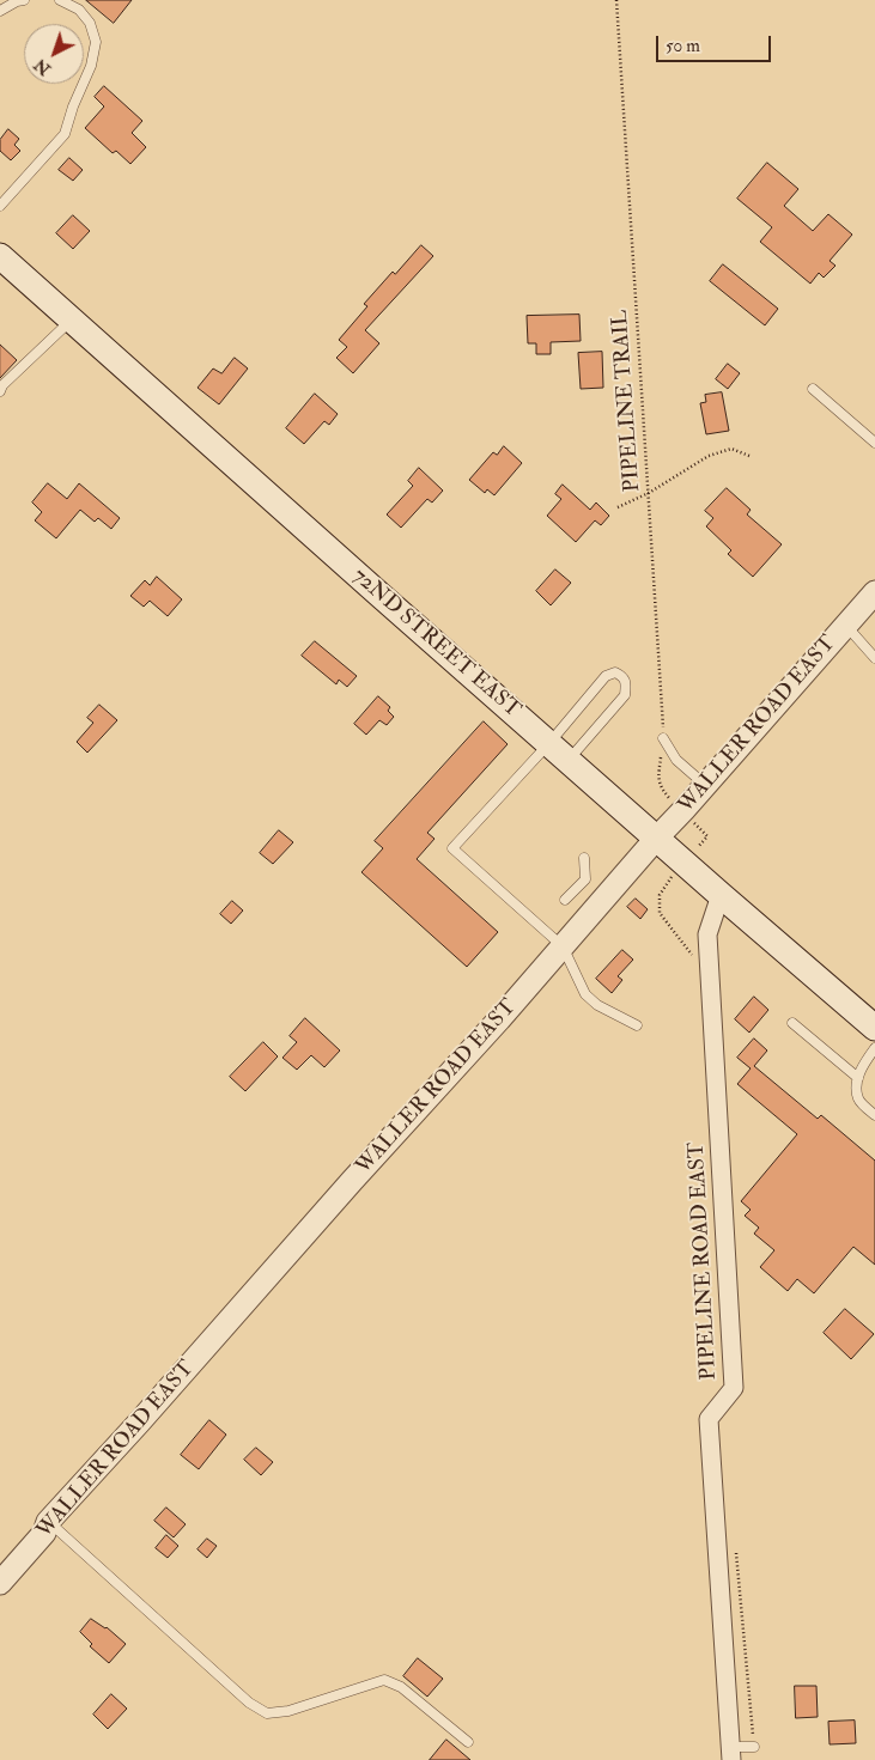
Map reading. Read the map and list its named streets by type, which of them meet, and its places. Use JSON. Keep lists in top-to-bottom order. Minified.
{"streets":{"main road":["72ND STREET EAST"],"street":["WALLER ROAD EAST","PIPELINE ROAD EAST"],"path":["PIPELINE TRAIL"]},"crossings":[["72ND STREET EAST","WALLER ROAD EAST"],["72ND STREET EAST","PIPELINE ROAD EAST"]],"scale_bar":"50 m","north":"bottom left"}
